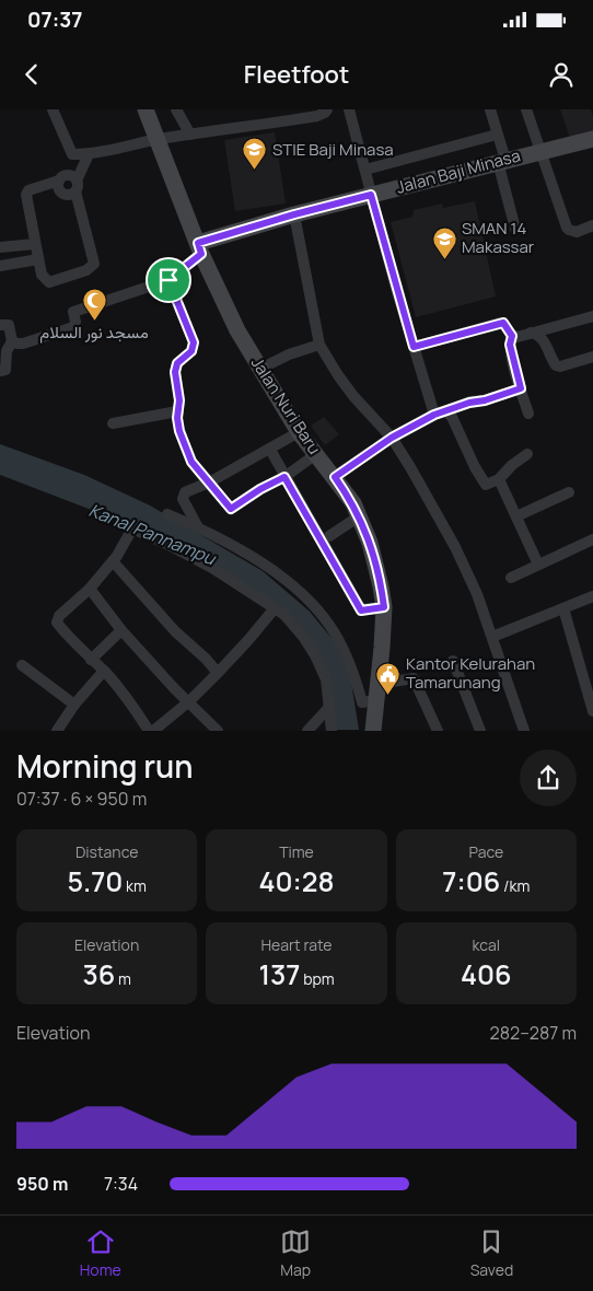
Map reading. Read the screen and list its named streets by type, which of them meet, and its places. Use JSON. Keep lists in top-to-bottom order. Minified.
{"streets":{"street":["Jalan Baji Minasa","Jalan Nuri Baru"]},"crossings":[["Jalan Baji Minasa","Jalan Nuri Baru"]],"water":["Kanal Pannampu"],"places":{"school or university":["STIE Baji Minasa","SMAN 14 Makassar"],"mosque":["مسجد نور السلام"],"public building":["Kantor Kelurahan Tamarunang"]},"page":{"status":"07:37","header":"Fleetfoot","heading":["Morning run","07:37 · 6 × 950 m"],"stats":[["Distance","5.70 km"],["Time","40:28"],["Pace","7:06 /km"],["Elevation","36 m"],["Heart rate","137 bpm"],["kcal","406"]],"chart":["Elevation","282–287 m"],"list":[{"name":"950 m","note":"7:34"}],"tabs":["Home","Map","Saved"]}}
